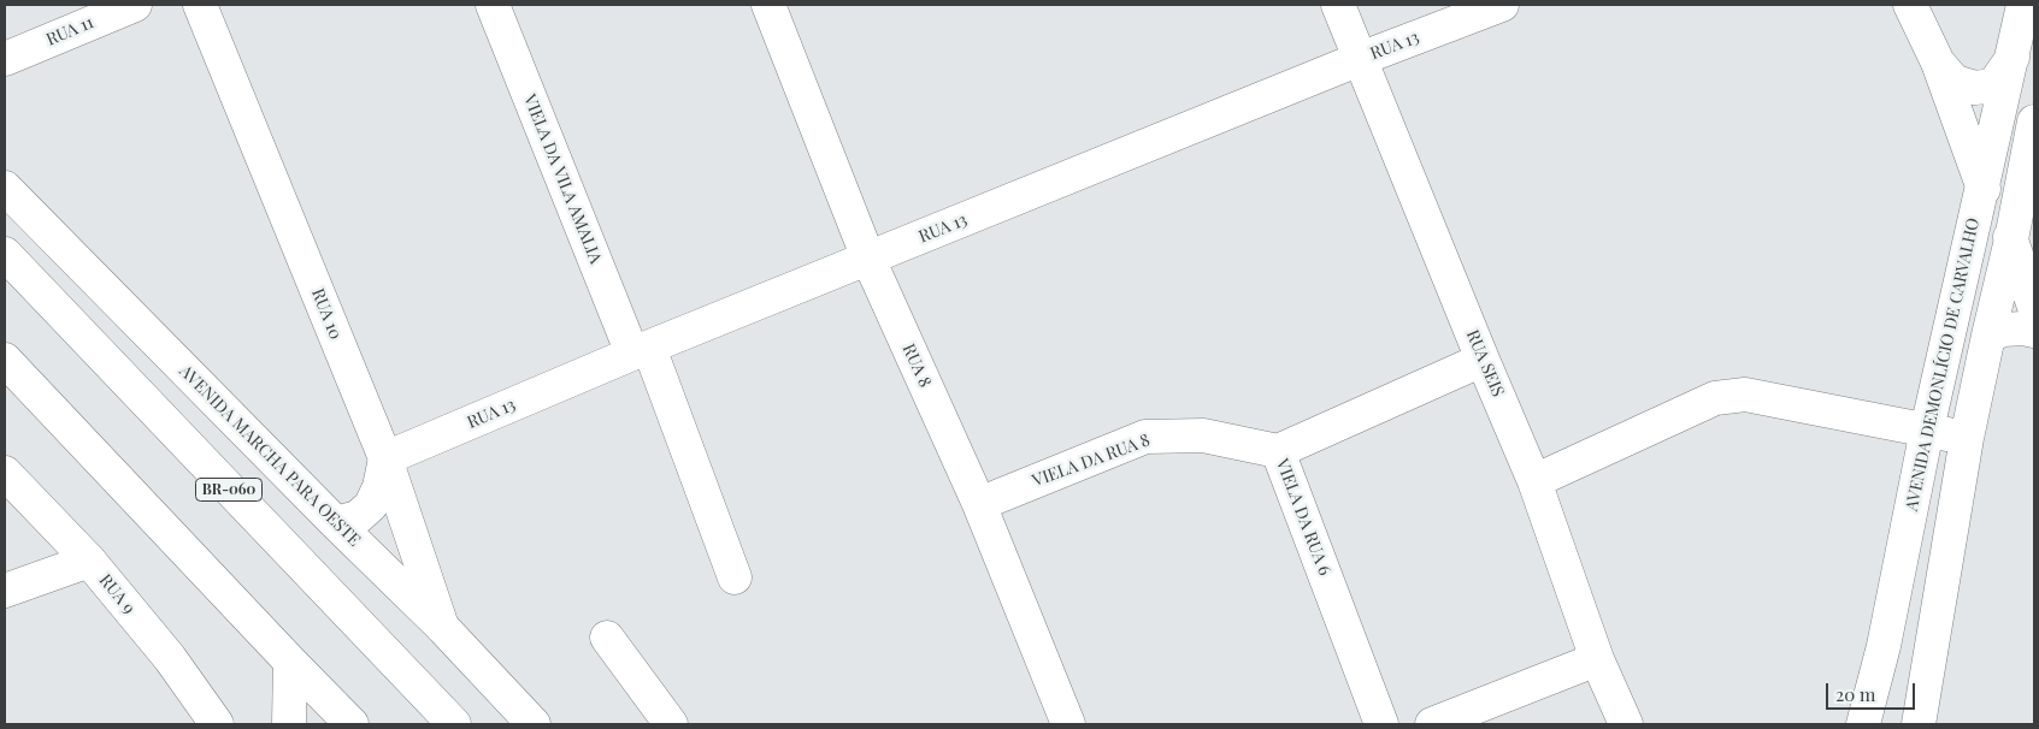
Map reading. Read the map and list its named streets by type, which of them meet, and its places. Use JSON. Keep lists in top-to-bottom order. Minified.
{"streets":{"main road":["RUA 11","RUA 13","VIELA DA VILA AMALIA","RUA 10","RUA SEIS","AVENIDA DEMONLÍCIO DE CARVALHO","RUA 8","AVENIDA MARCHA PARA OESTE","VIELA DA RUA 8","BR-060","VIELA DA RUA 6","RUA 9"]},"crossings":[["RUA 13","VIELA DA VILA AMALIA"],["RUA 13","RUA 10"],["RUA 13","RUA SEIS"],["RUA 13","RUA 8"],["RUA 10","AVENIDA MARCHA PARA OESTE"],["RUA SEIS","VIELA DA RUA 6"],["RUA 8","VIELA DA RUA 8"],["VIELA DA RUA 8","VIELA DA RUA 6"]],"scale_bar":"20 m"}
